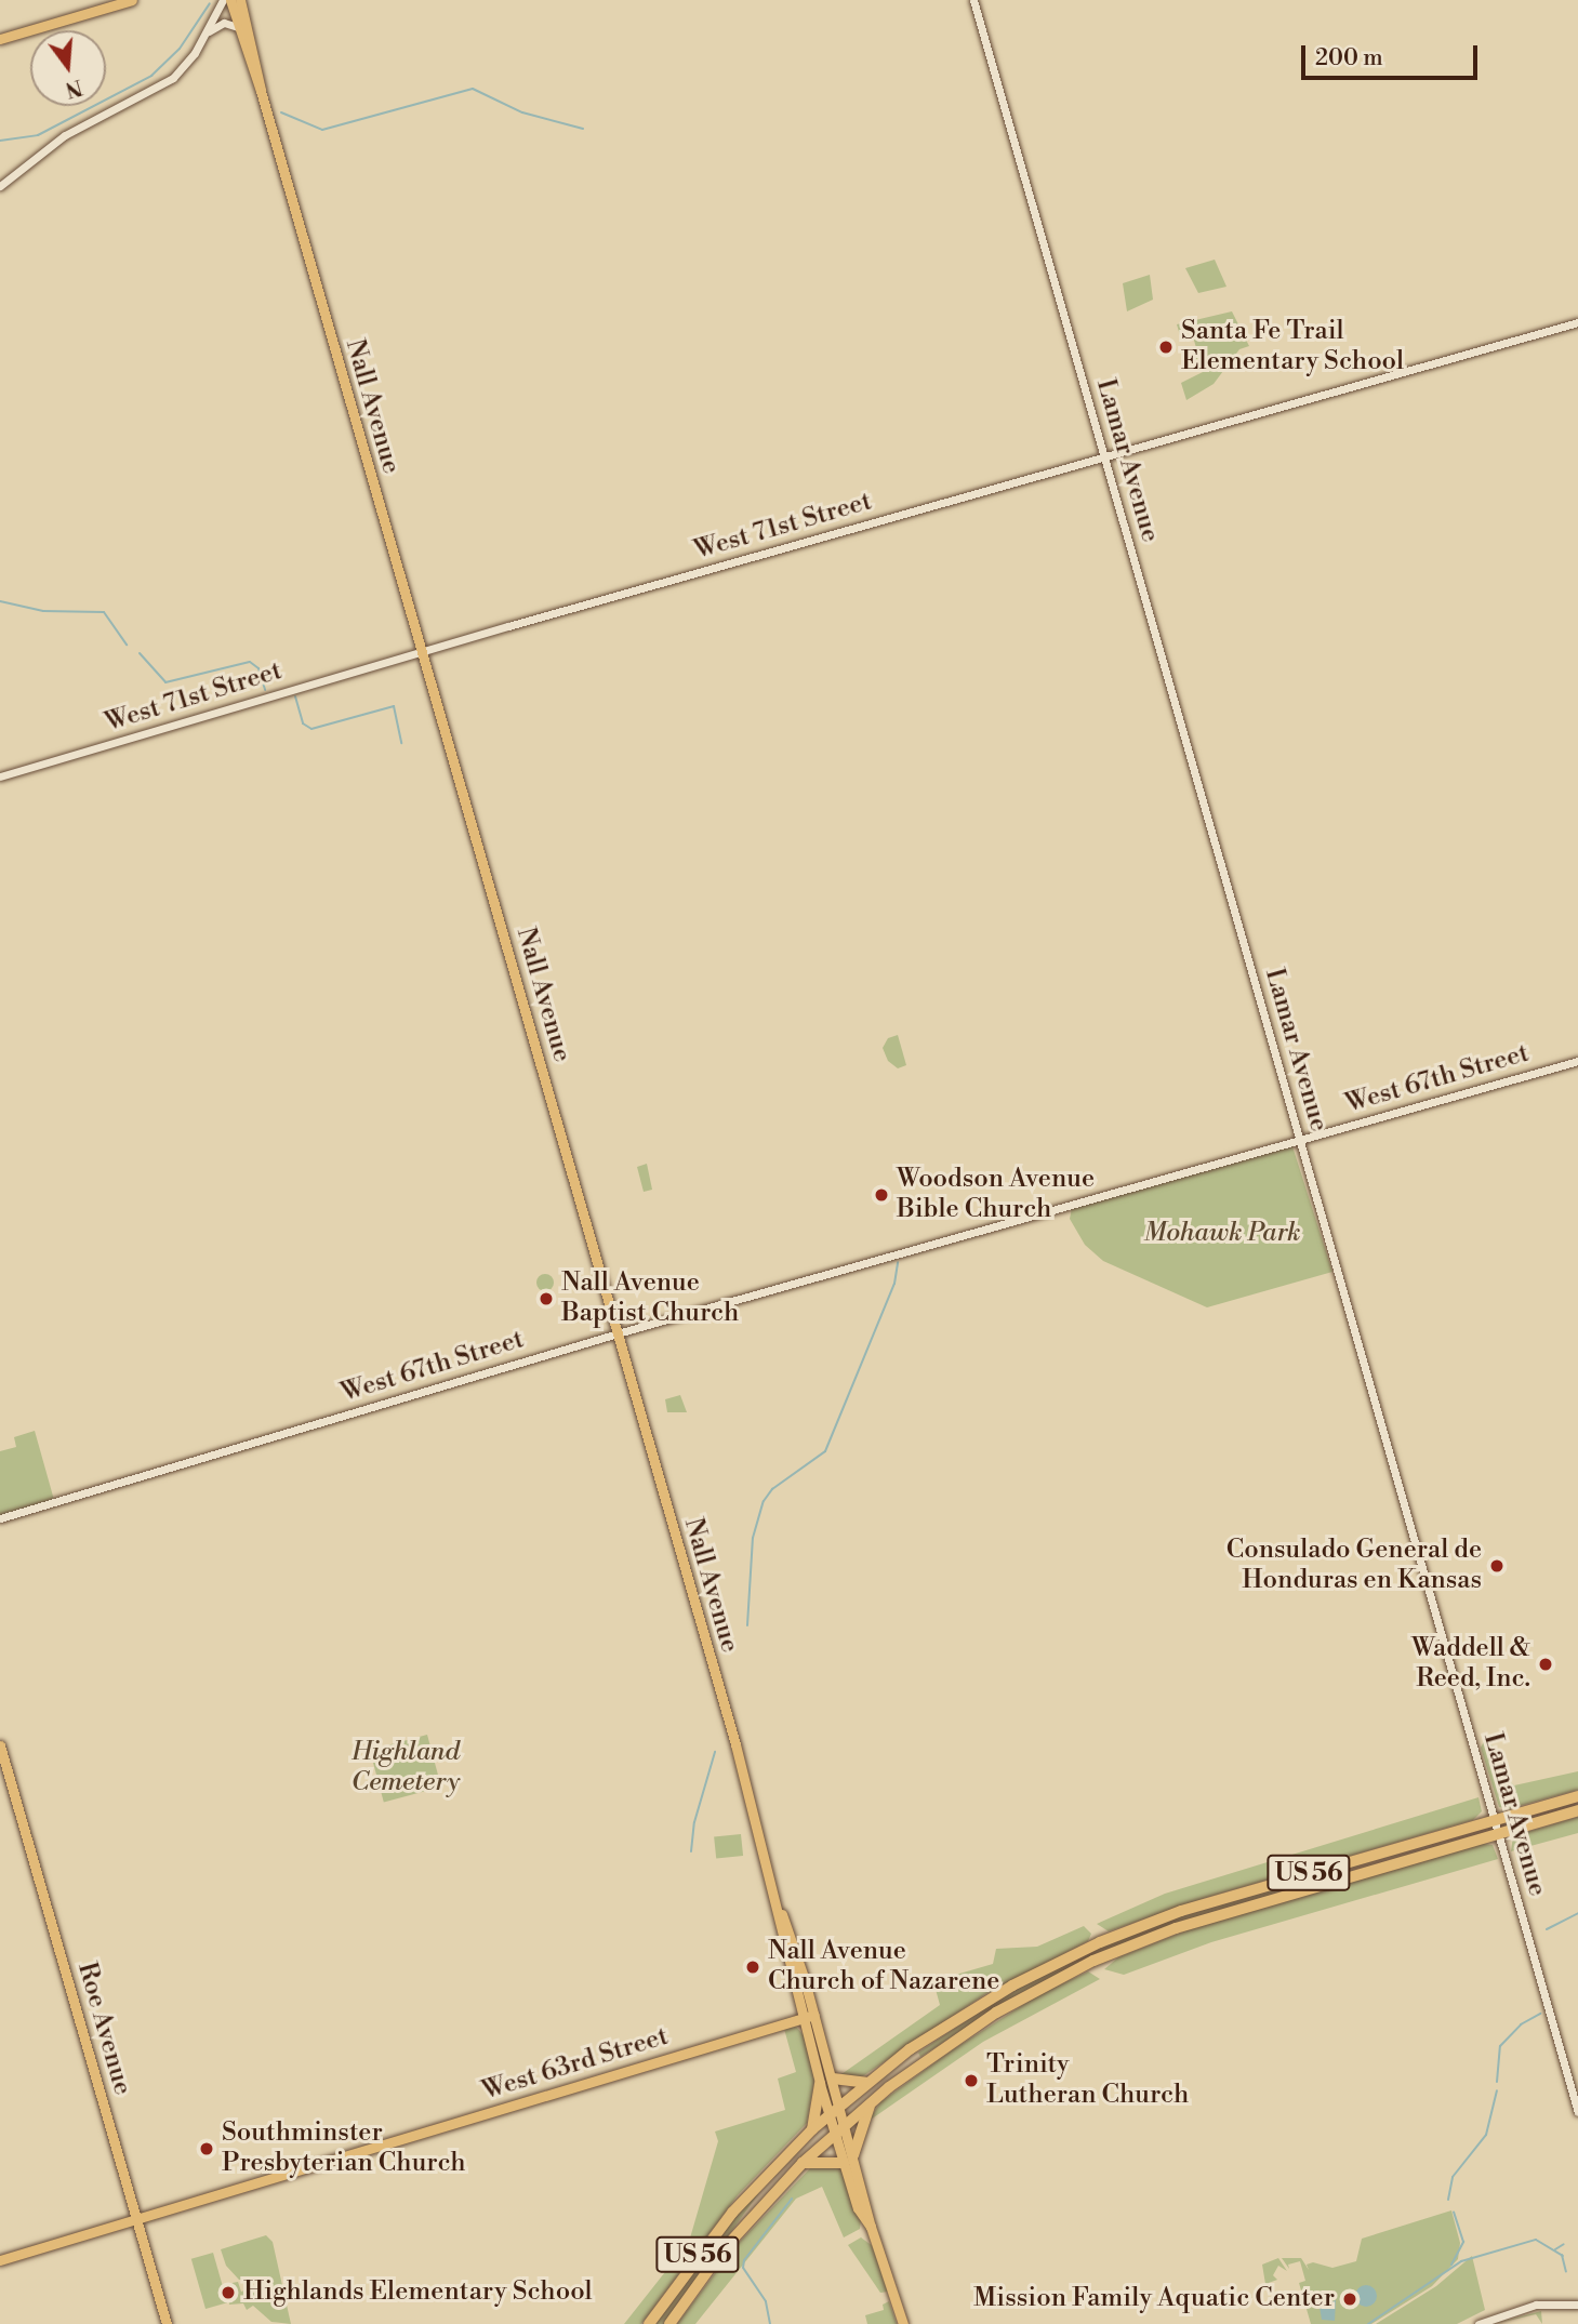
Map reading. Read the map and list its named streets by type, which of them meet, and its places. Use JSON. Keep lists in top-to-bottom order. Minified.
{"streets":{"highway":["US 56"],"main road":["Nall Avenue","Roe Avenue","West 63rd Street"],"street":["Lamar Avenue","West 71st Street","West 67th Street"]},"crossings":[["Nall Avenue","West 71st Street"],["Nall Avenue","West 67th Street"],["Nall Avenue","US 56"],["Nall Avenue","West 63rd Street"],["Lamar Avenue","West 71st Street"],["Lamar Avenue","West 67th Street"],["Lamar Avenue","US 56"],["Roe Avenue","West 63rd Street"]],"parks":["Mohawk Park","Highland Cemetery"],"places":["Santa Fe Trail Elementary School","Woodson Avenue Bible Church","Nall Avenue Baptist Church","Consulado General de Honduras en Kansas","Waddell & Reed, Inc.","Nall Avenue Church of Nazarene","Trinity Lutheran Church","Southminster Presbyterian Church","Highlands Elementary School","Mission Family Aquatic Center"],"scale_bar":"200 m","north":"bottom"}
